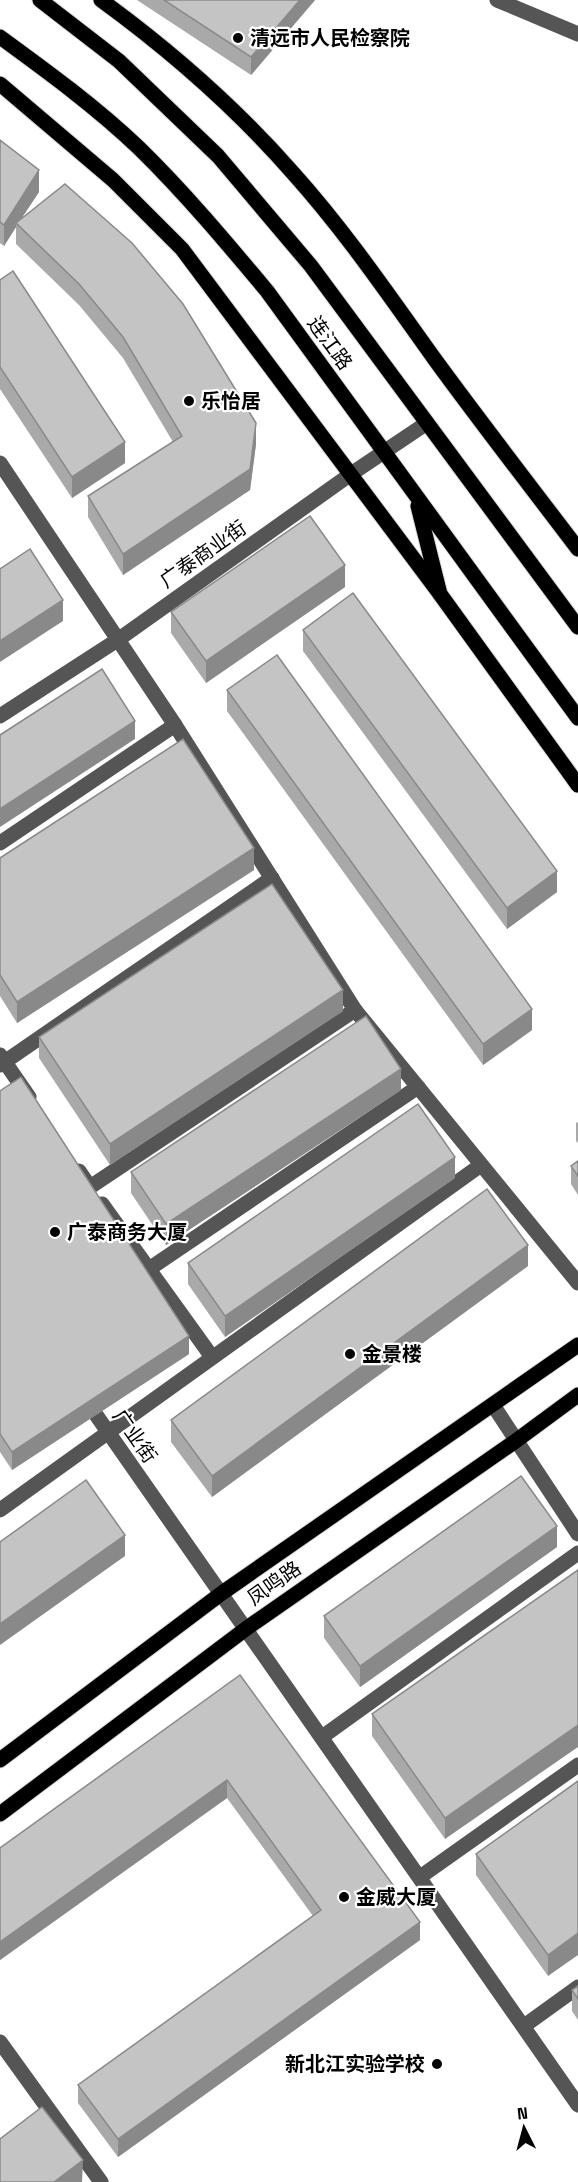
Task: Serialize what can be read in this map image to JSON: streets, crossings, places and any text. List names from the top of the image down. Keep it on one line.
{"streets":{"main road":["连江路","凤鸣路"],"street":["广泰商业街","广业街"]},"crossings":[["连江路","广泰商业街"],["广业街","凤鸣路"]],"places":["清远市人民检察院","乐怡居","广泰商务大厦","金景楼","金威大厦","新北江实验学校"],"north":"top"}
